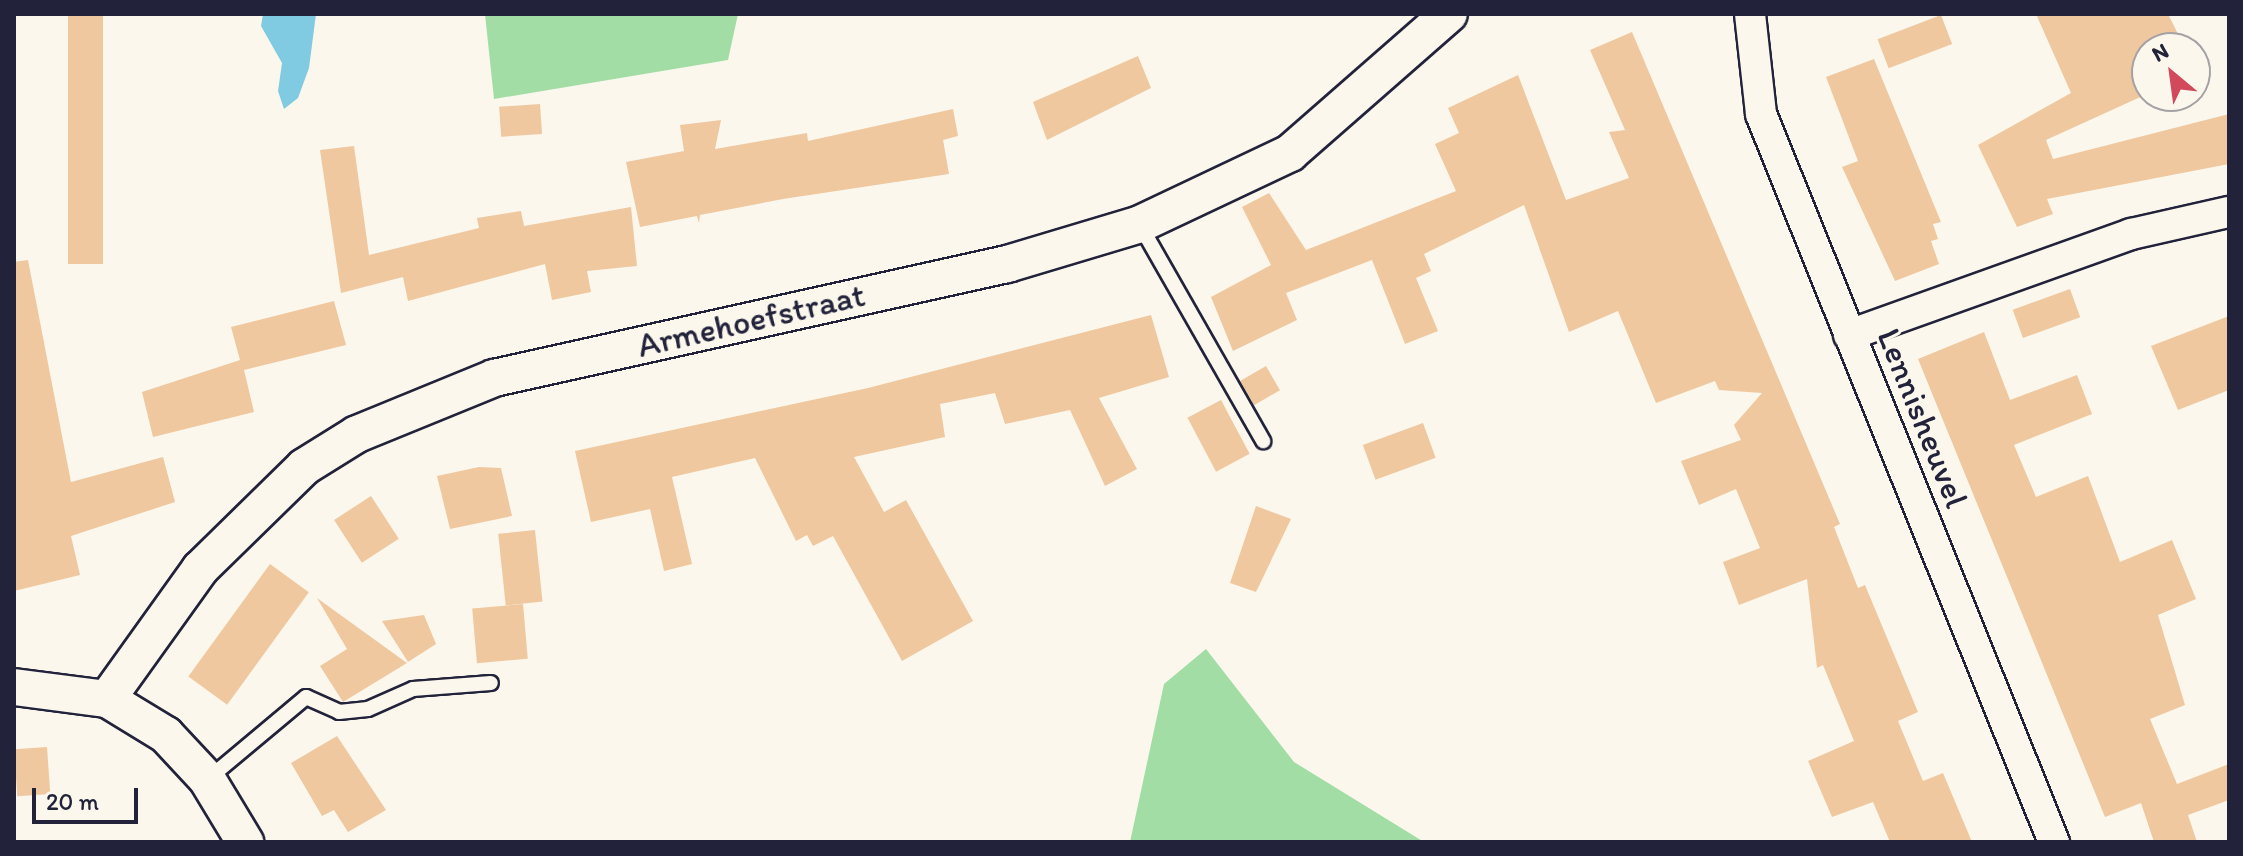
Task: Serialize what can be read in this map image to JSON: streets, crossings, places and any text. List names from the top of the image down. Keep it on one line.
{"streets":{"street":["Armehoefstraat","Lennisheuvel"]},"scale_bar":"20 m","north":"top left"}
